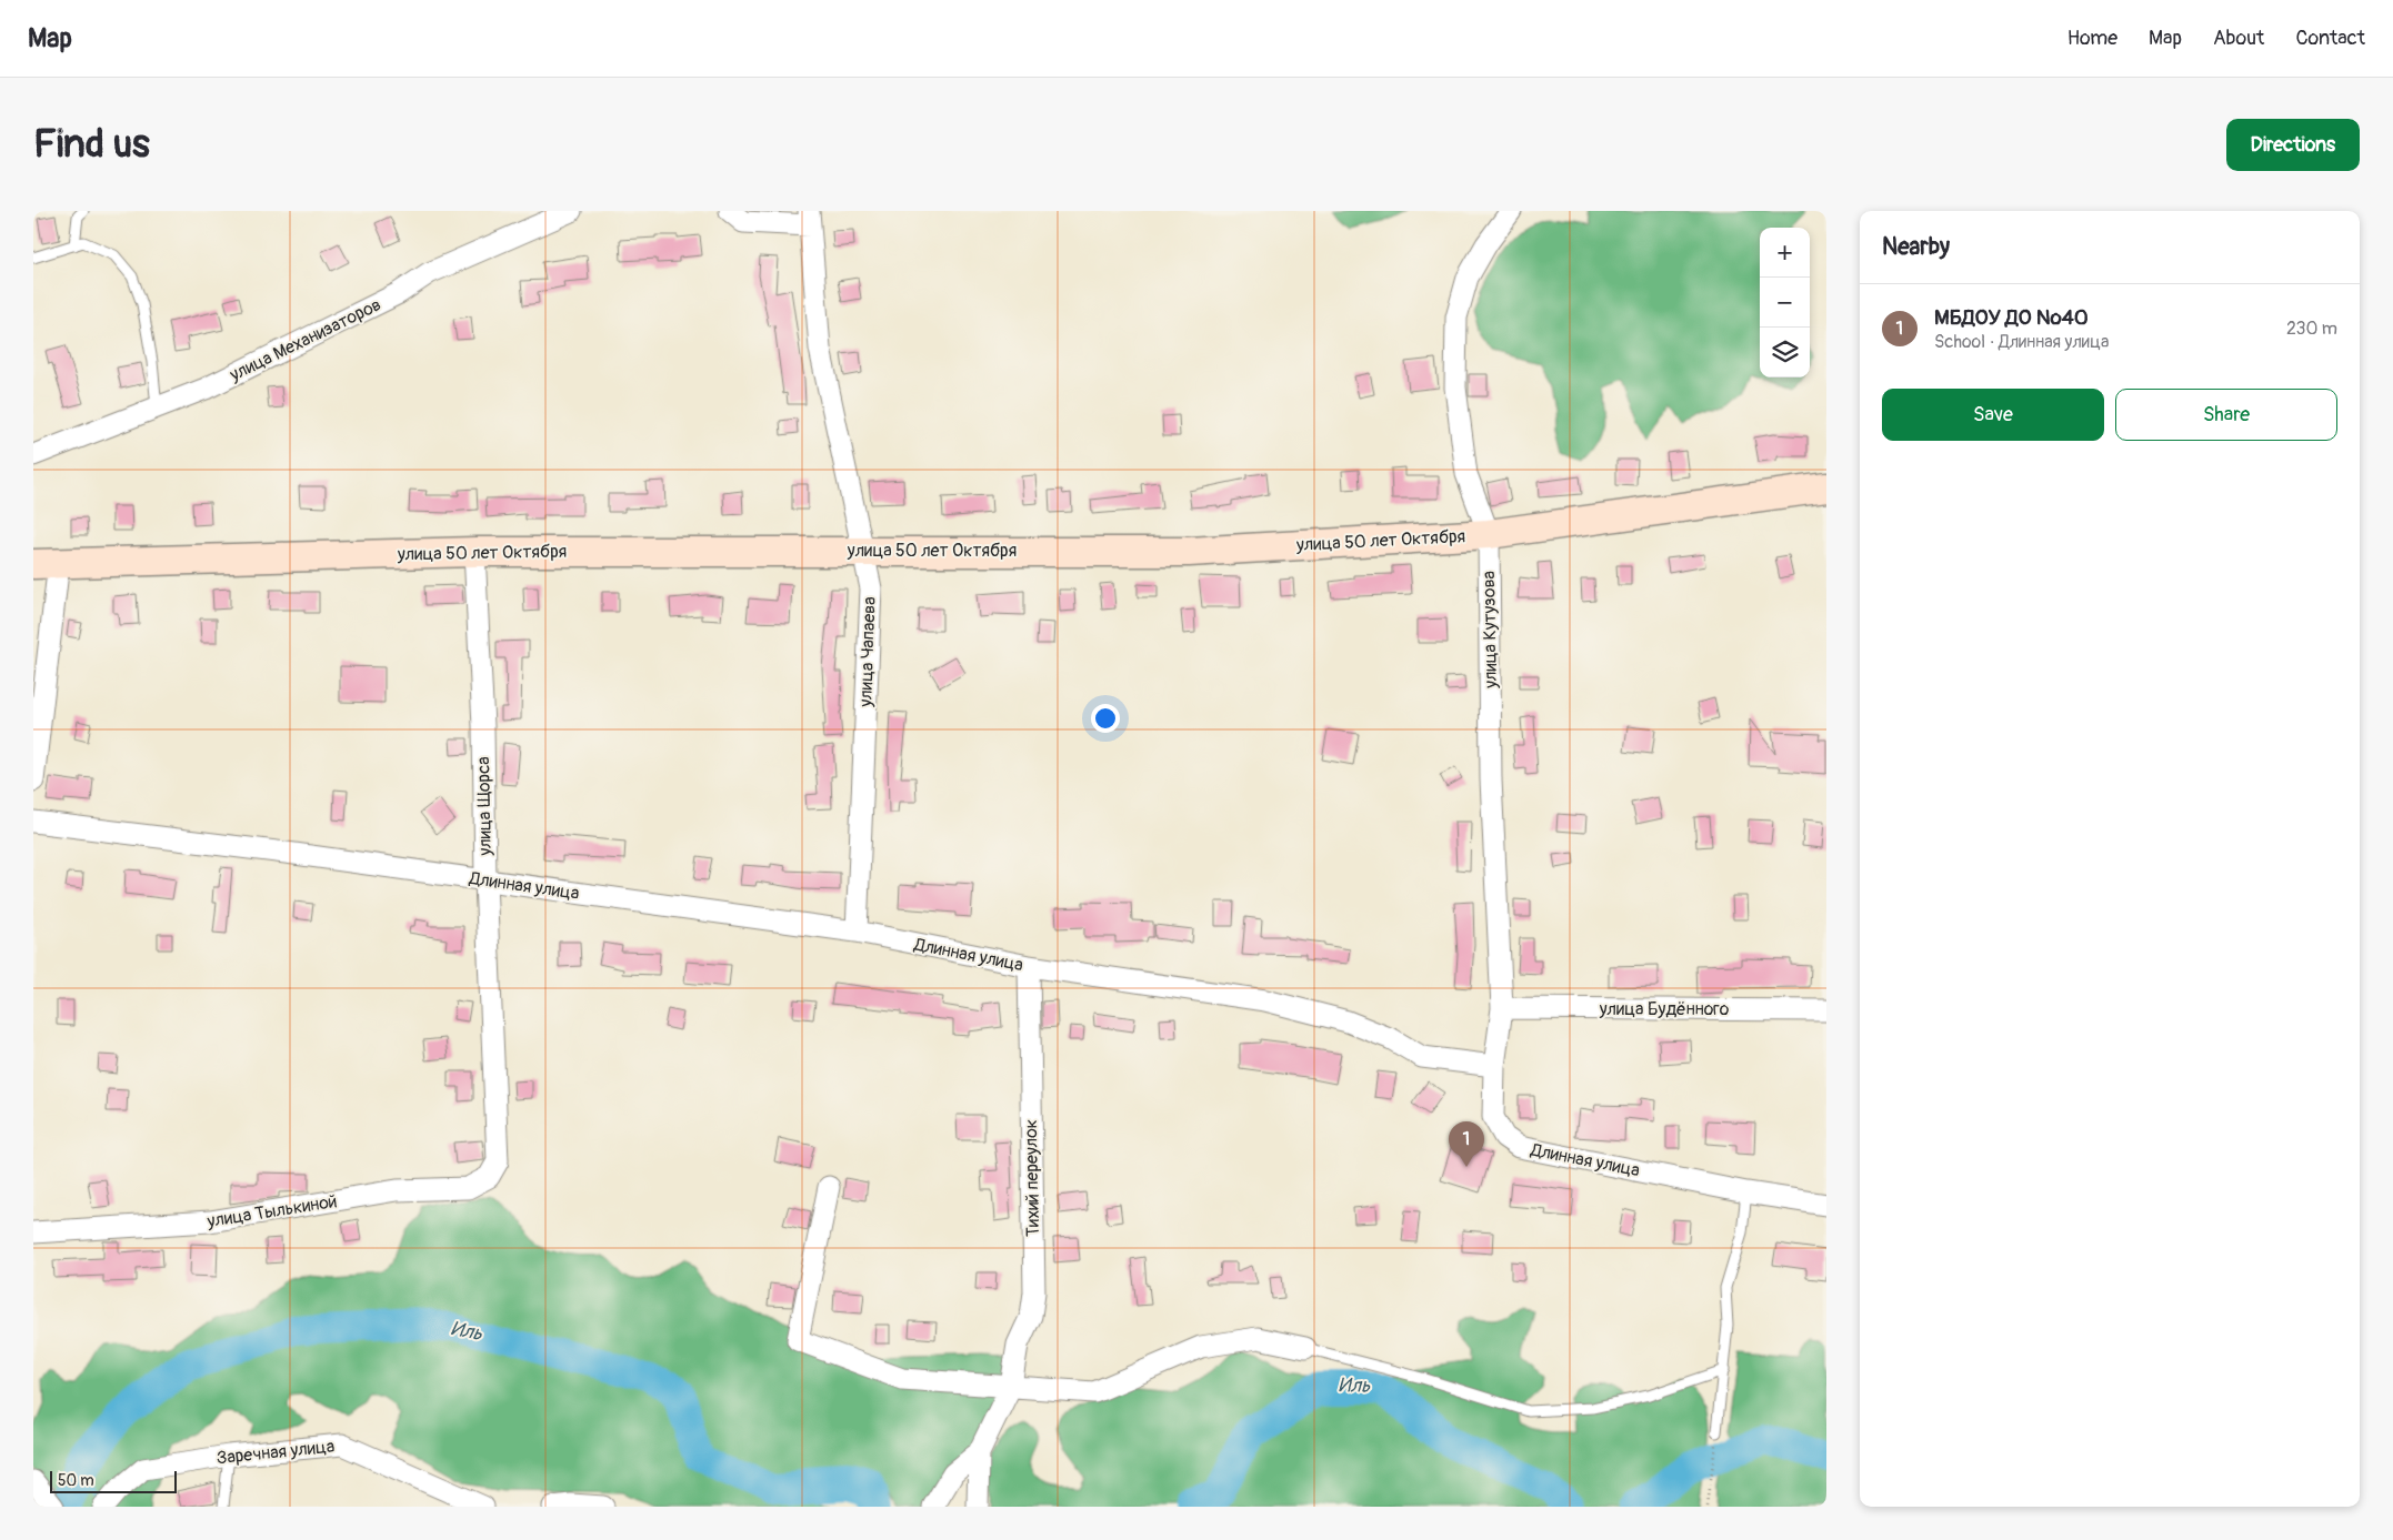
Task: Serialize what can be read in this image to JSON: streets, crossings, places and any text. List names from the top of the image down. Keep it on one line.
{"streets":{"street":["улица Механизаторов","улица 50 лет Октября","улица Кутузова","улица Чапаева","улица Щорса","Длинная улица","улица Будённого","Тихий переулок","улица Тылькиной","Заречная улица"]},"crossings":[["улица 50 лет Октября","улица Кутузова"],["улица 50 лет Октября","улица Чапаева"],["улица 50 лет Октября","улица Щорса"],["улица Кутузова","Длинная улица"],["улица Кутузова","улица Будённого"],["улица Чапаева","Длинная улица"],["улица Щорса","Длинная улица"],["улица Щорса","улица Тылькиной"],["Длинная улица","Тихий переулок"]],"water":["Иль"],"scale_bar":"50 m","page":{"header":"Map","nav":["Home","Map","About","Contact"],"buttons":["Directions",["Save","Share"]],"title":"Find us","heading":"Nearby","map_buttons":["+","−"],"list":[{"mark":"1","name":"МБДОУ ДО №40","note":"School · Длинная улица","value":"230 m"}],"pins":"1","scale":"50 m"}}
